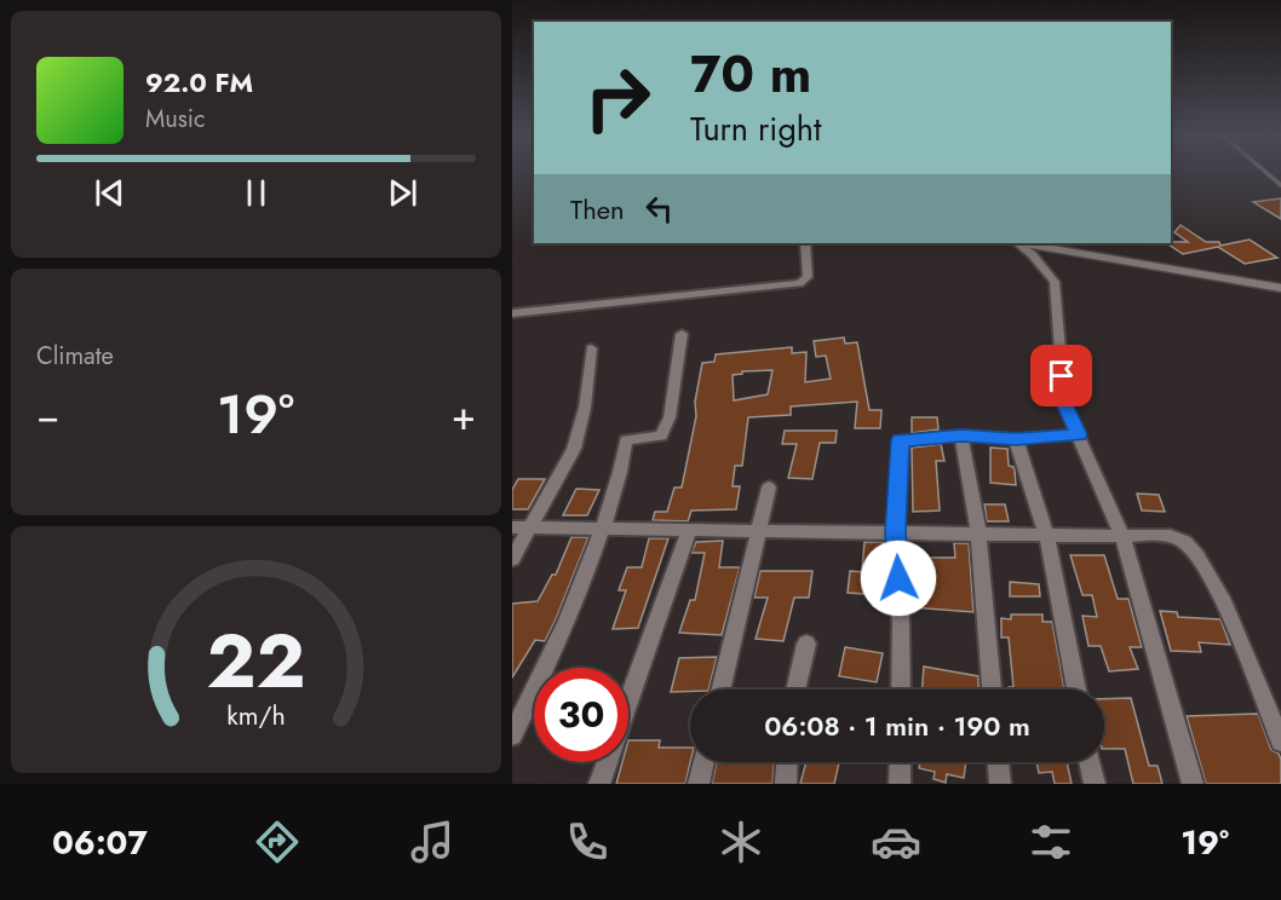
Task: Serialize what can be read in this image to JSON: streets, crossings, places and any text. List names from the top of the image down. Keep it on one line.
{"page":{"turn":["70 m","Turn right"],"song":["92.0 FM","Music"],"then":"Then","tile":"Climate","heat":["−","19°","+"],"limit":"30","trip":"06:08 · 1 min · 190 m","tabs":["06:07","19°"],"gauge":["22","km/h"]}}
